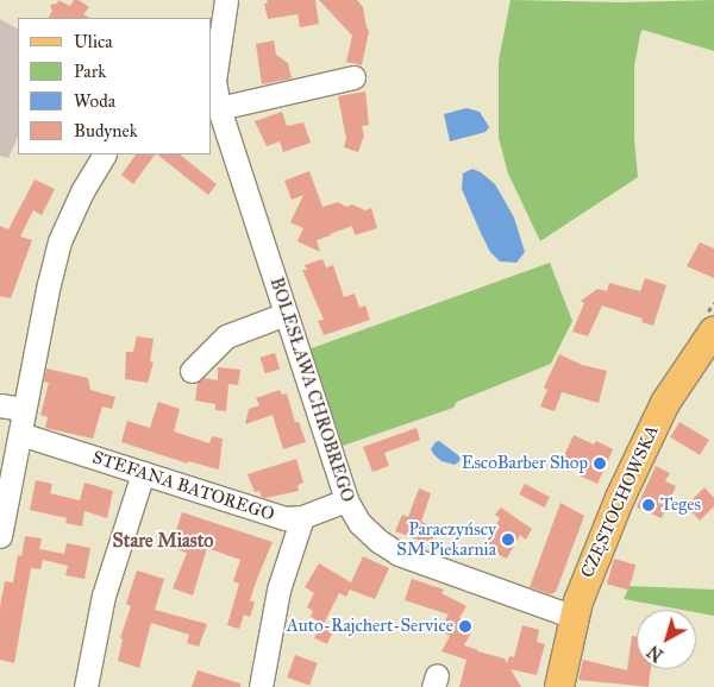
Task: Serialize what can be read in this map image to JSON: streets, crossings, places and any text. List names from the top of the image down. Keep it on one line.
{"streets":{"main road":["CZĘSTOCHOWSKA"],"street":["BOLESŁAWA CHROBREGO","STEFANA BATOREGO"]},"crossings":[["BOLESŁAWA CHROBREGO","STEFANA BATOREGO"],["BOLESŁAWA CHROBREGO","CZĘSTOCHOWSKA"]],"districts":["Stare Miasto"],"places":["EscoBarber Shop","Teges","Paraczyńscy SM Piekarnia","Auto-Rajchert-Service"],"legend":["Ulica","Park","Woda","Budynek"],"north":"bottom left"}
